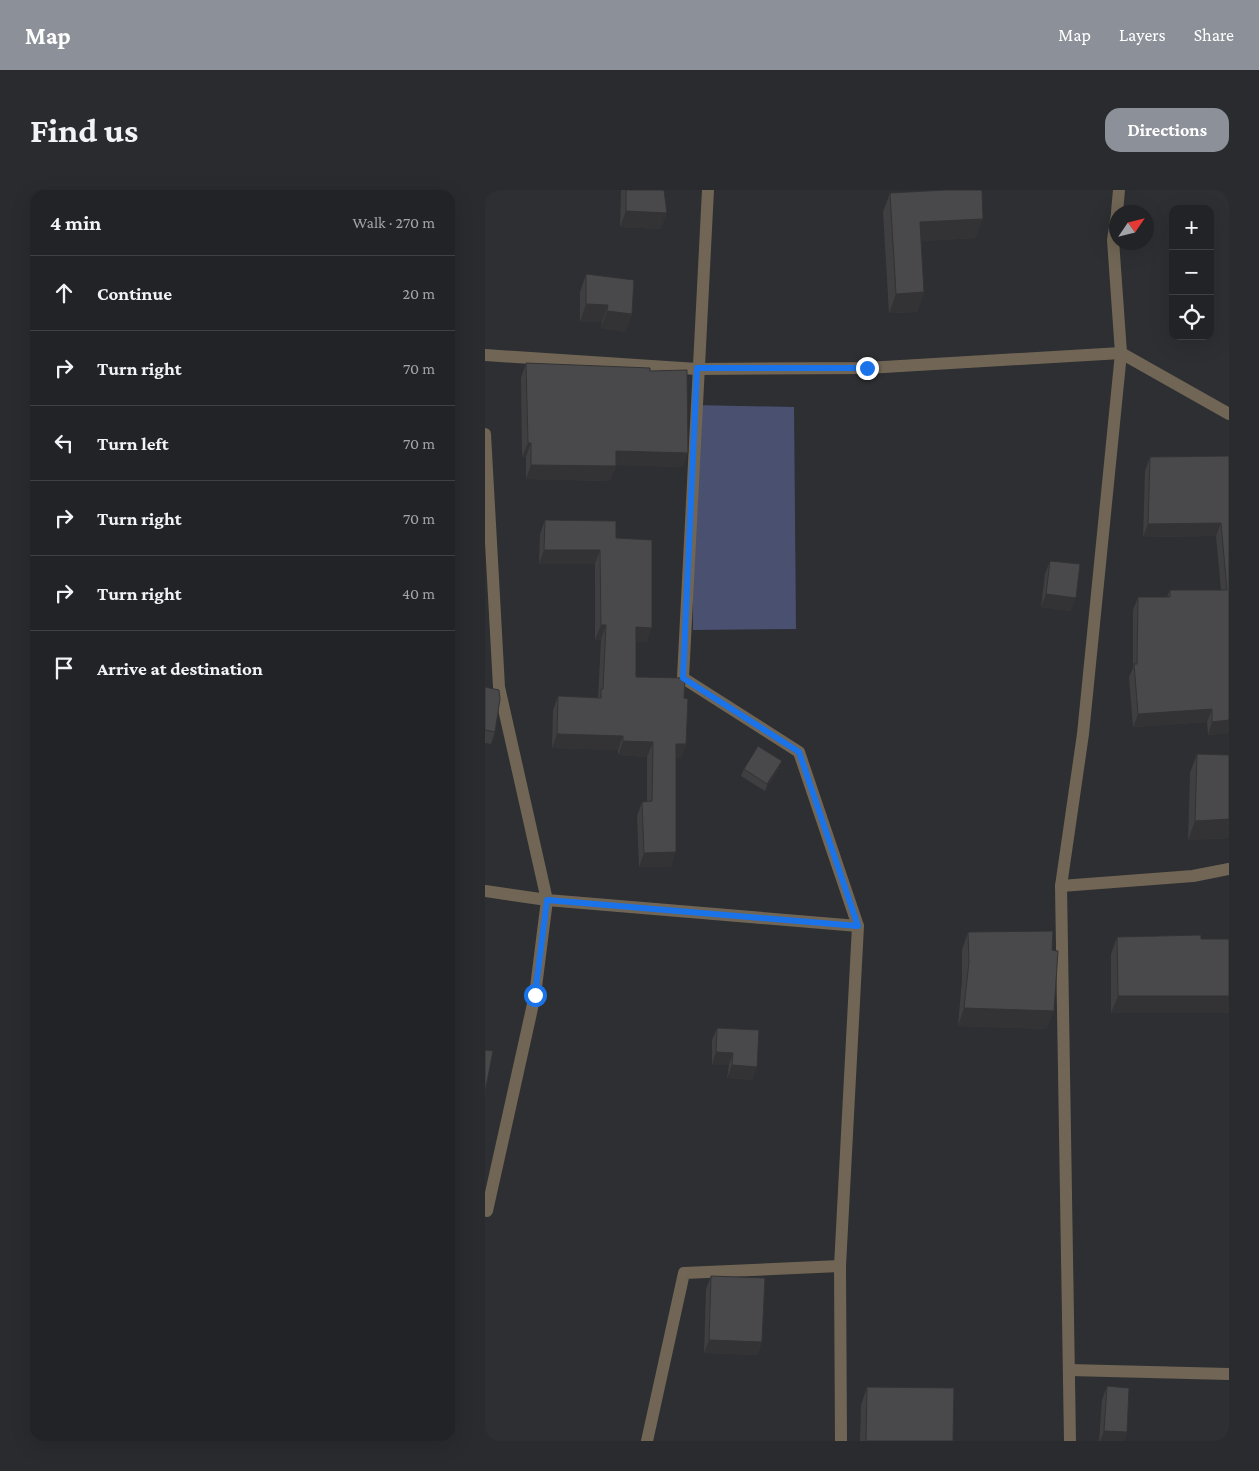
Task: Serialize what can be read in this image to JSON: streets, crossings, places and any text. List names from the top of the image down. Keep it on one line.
{"north":"top right","page":{"header":"Map","nav":["Map","Layers","Share"],"buttons":"Directions","title":"Find us","heading":["4 min","Walk · 270 m"],"map_buttons":["+","−"],"list":[["Continue","20 m"],["Turn right","70 m"],["Turn left","70 m"],["Turn right","70 m"],["Turn right","40 m"],"Arrive at destination"]}}
